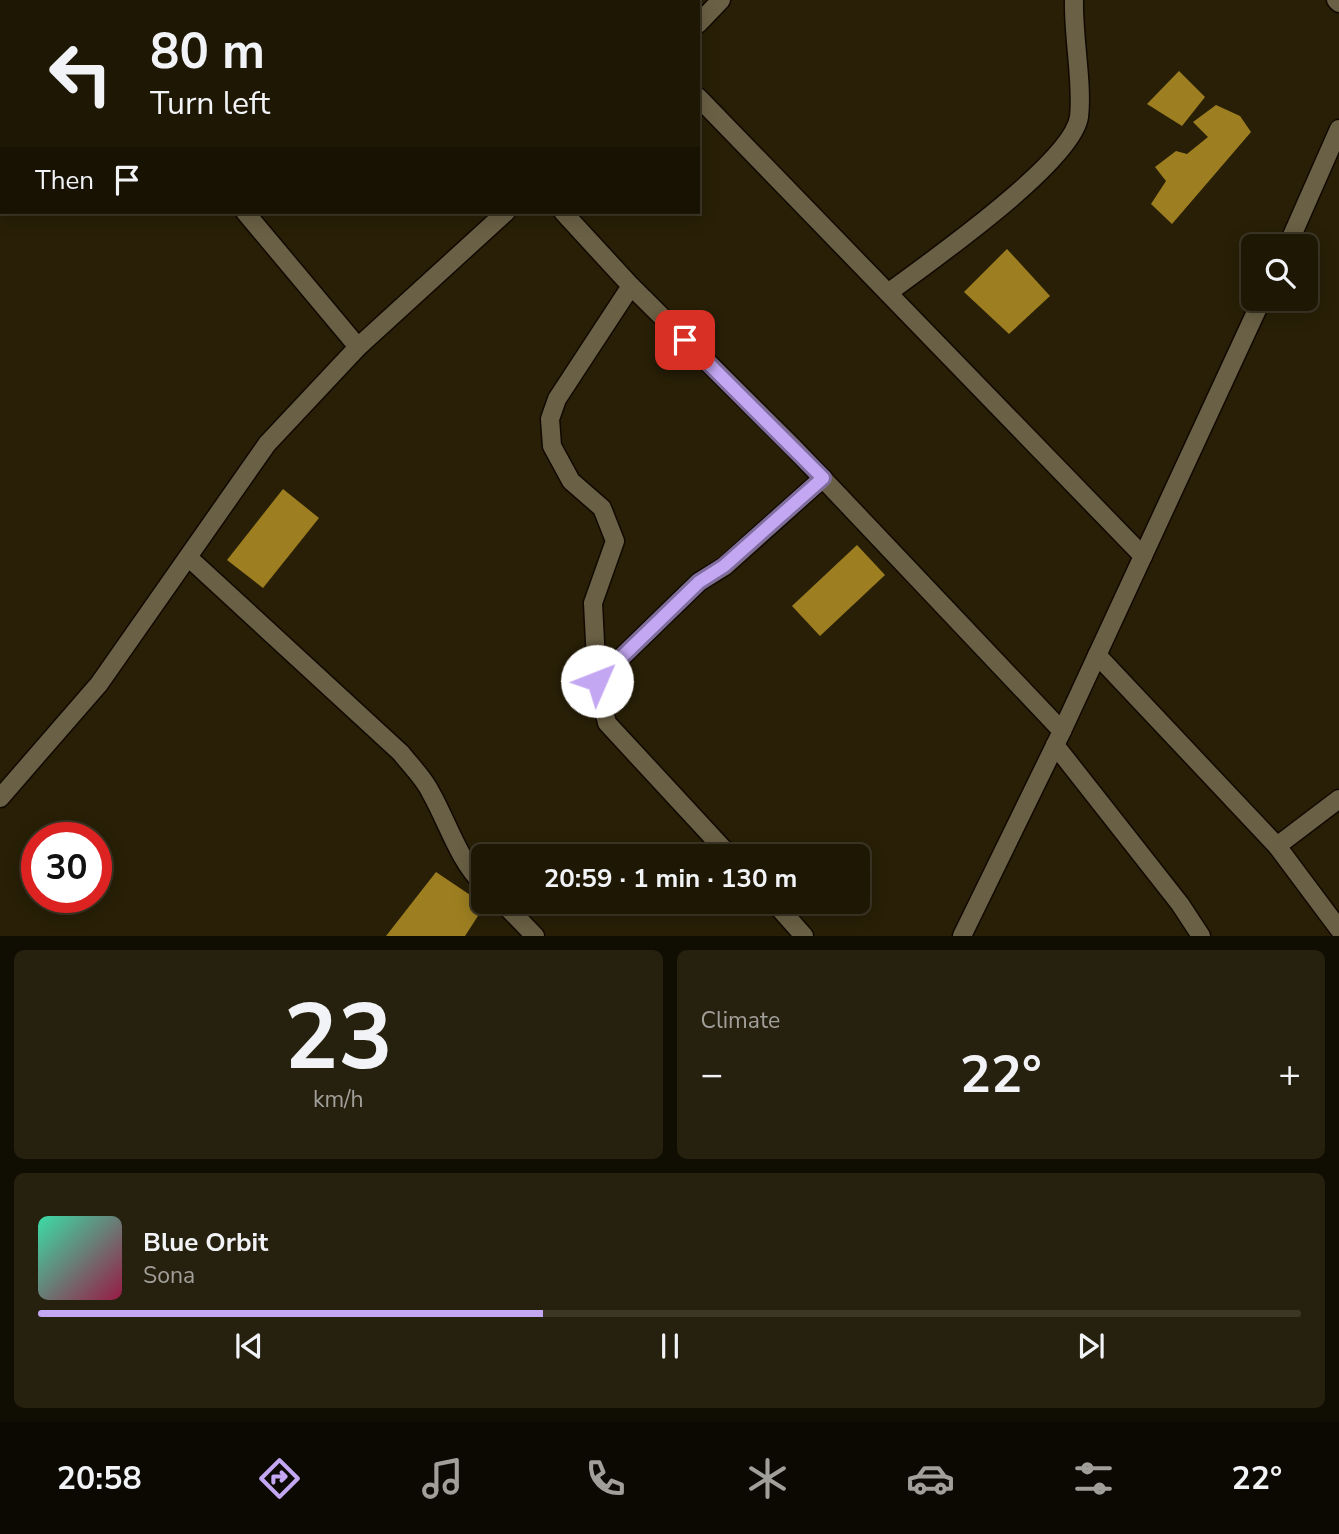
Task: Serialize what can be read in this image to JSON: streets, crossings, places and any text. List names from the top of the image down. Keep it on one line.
{"page":{"turn":["80 m","Turn left"],"then":"Then","limit":"30","trip":"20:59 · 1 min · 130 m","tile":[["23","km/h"],"Climate"],"heat":["−","22°","+"],"song":["Blue Orbit","Sona"],"tabs":["20:58","22°"]}}
